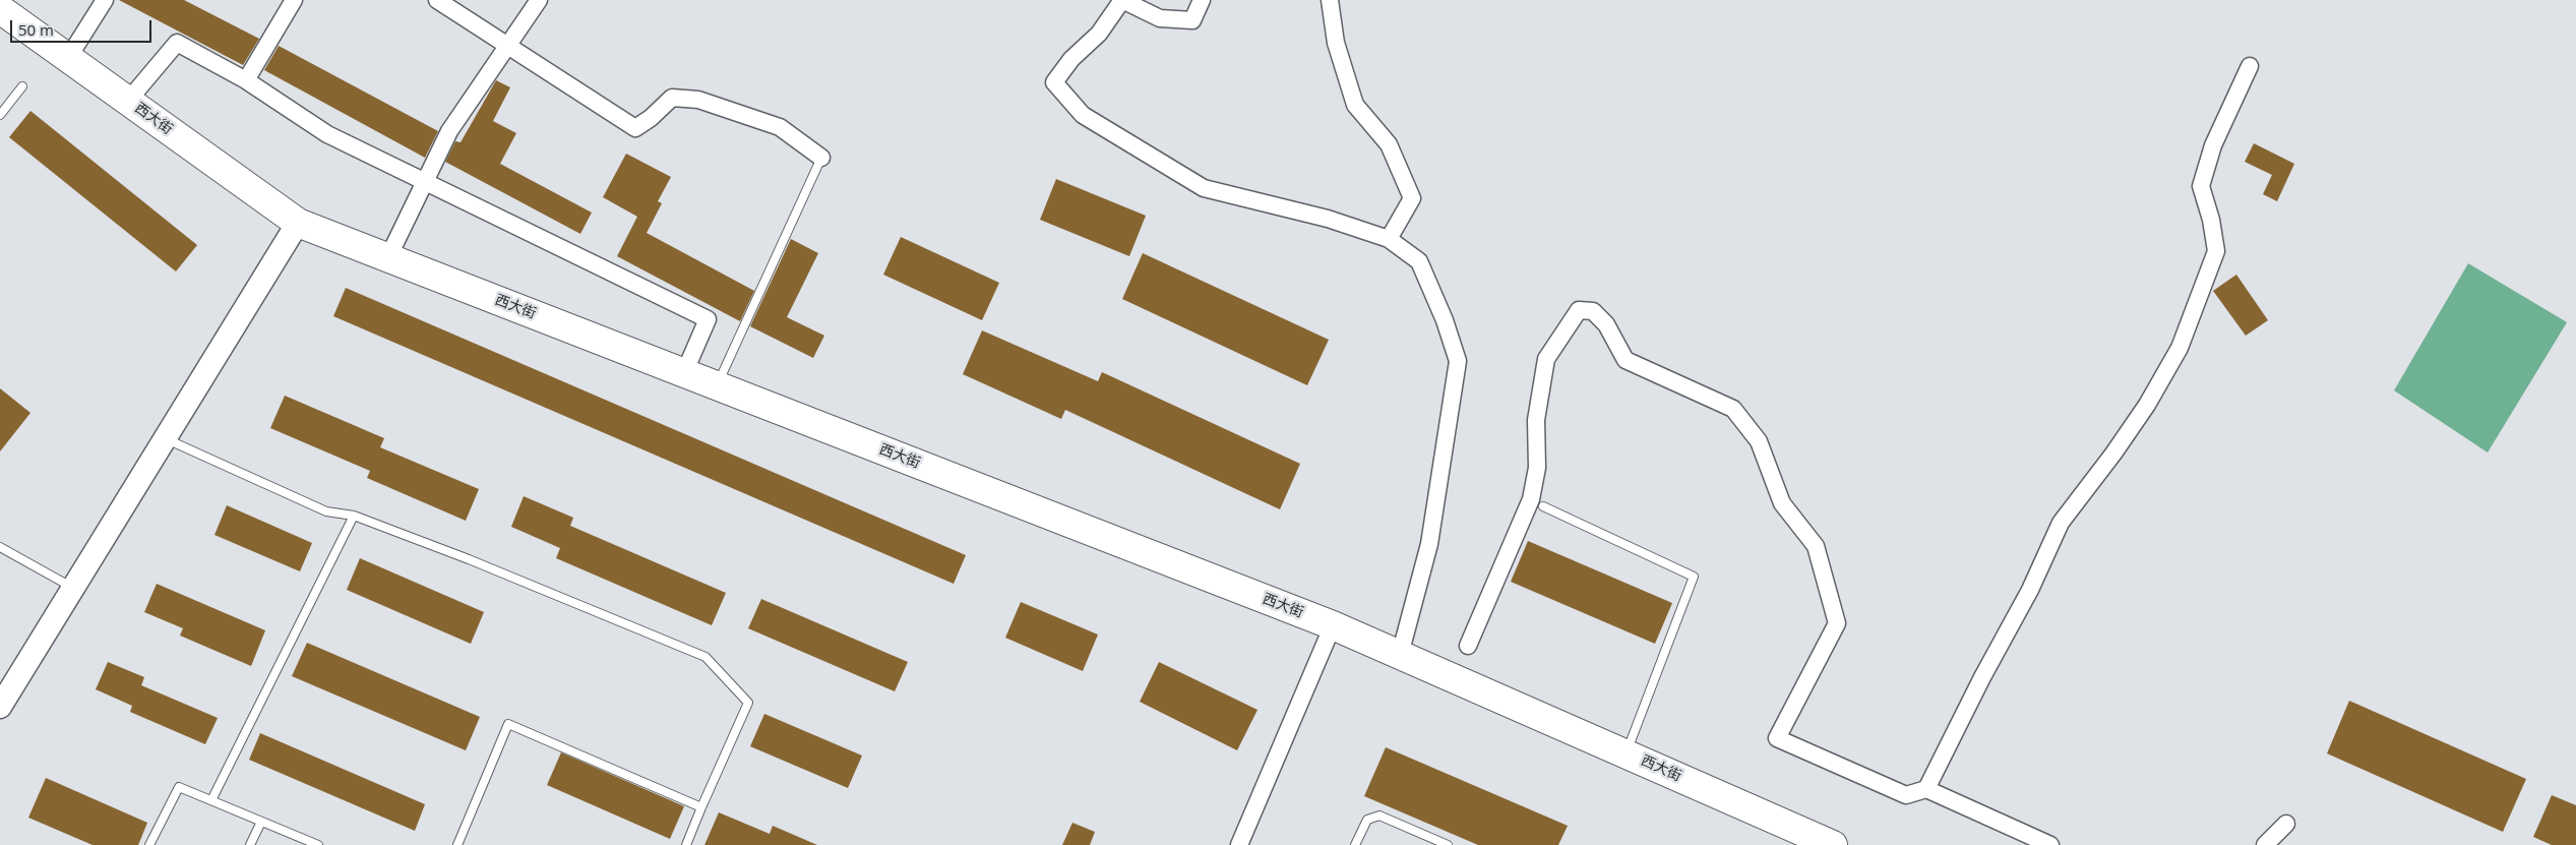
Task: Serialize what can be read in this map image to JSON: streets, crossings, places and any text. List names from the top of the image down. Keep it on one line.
{"streets":{"highway":["西大街"]},"scale_bar":"50 m"}
